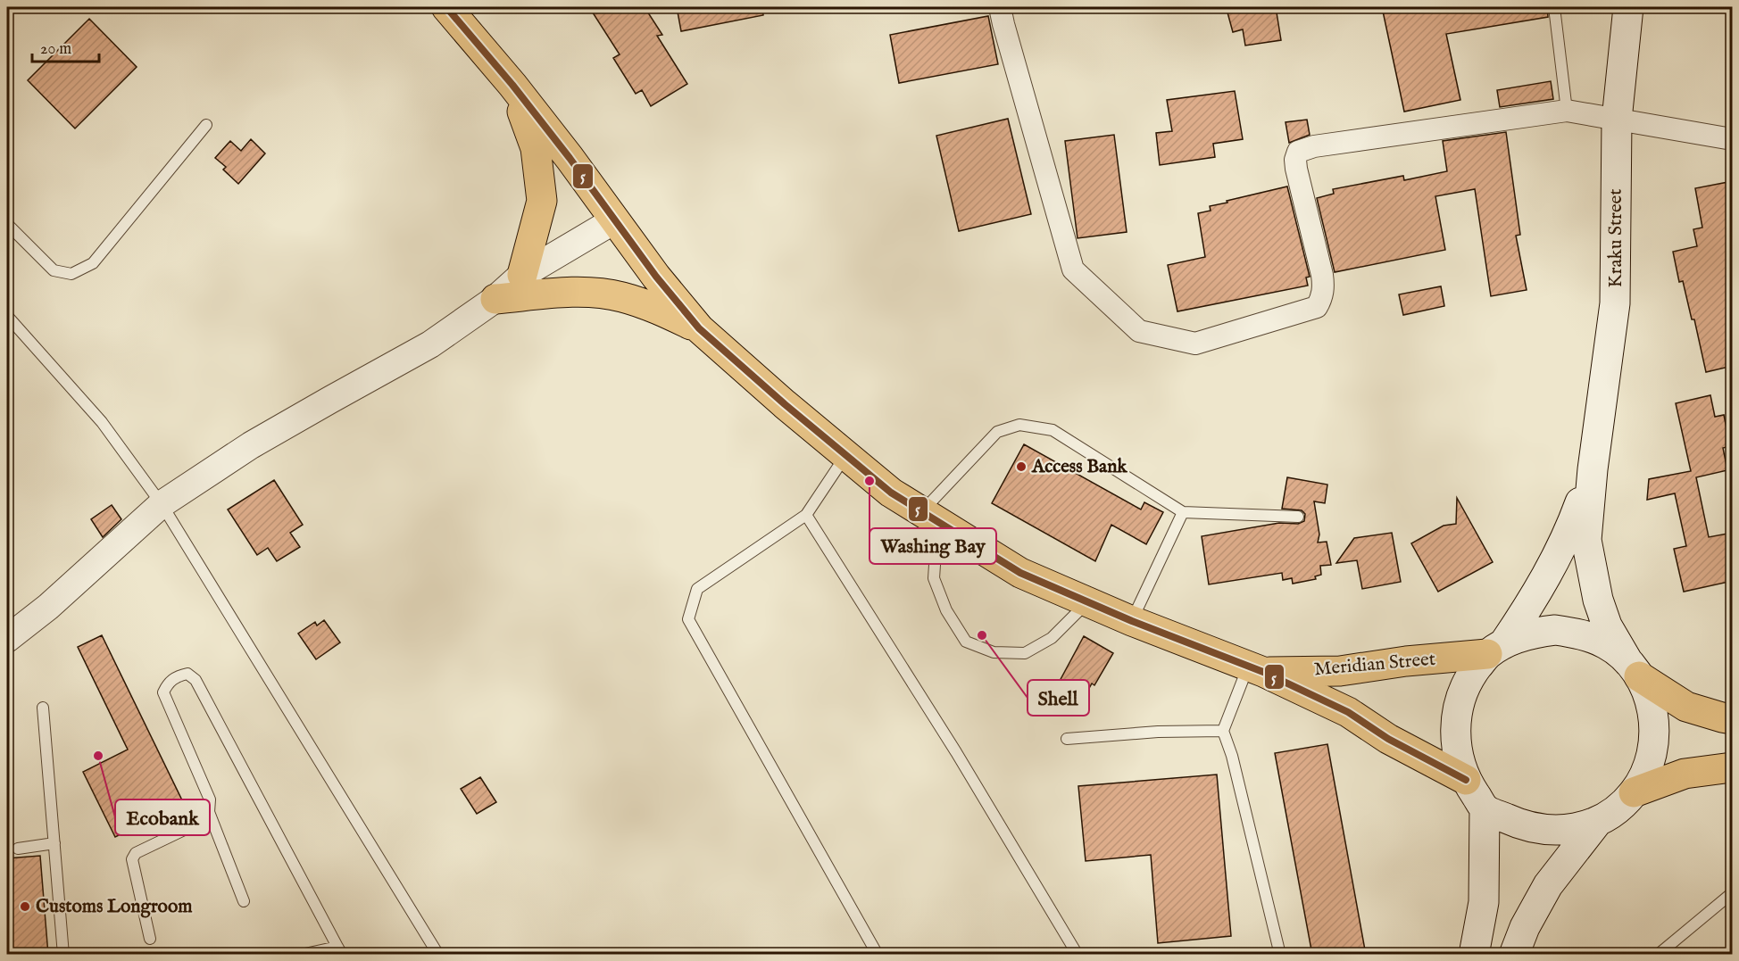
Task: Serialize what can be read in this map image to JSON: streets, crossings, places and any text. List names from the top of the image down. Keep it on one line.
{"streets":{"main road":["Kraku Street","Meridian Street"]},"crossings":[["Kraku Street","Meridian Street"]],"places":["Access Bank","Washing Bay","Shell","Ecobank","Customs Longroom"],"lines":["transit line 5"],"scale_bar":"20 m"}
